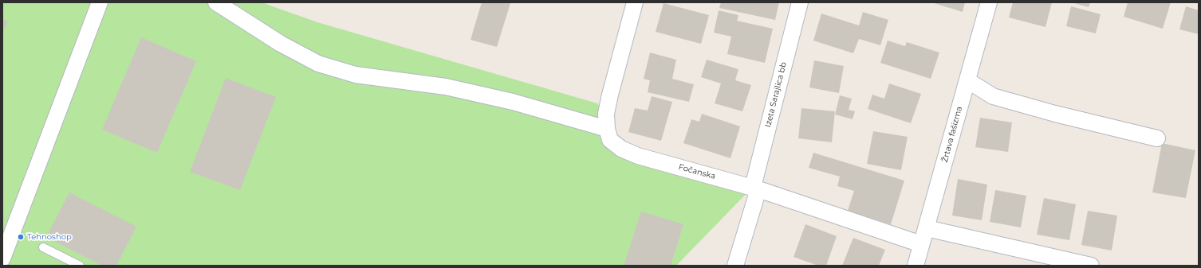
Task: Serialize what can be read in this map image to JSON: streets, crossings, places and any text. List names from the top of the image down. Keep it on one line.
{"streets":{"street":["Izeta Sarajlica bb","Žrtava fašizma","Fočanska"]},"crossings":[["Izeta Sarajlica bb","Fočanska"],["Žrtava fašizma","Fočanska"]],"places":["Tehnoshop"]}
